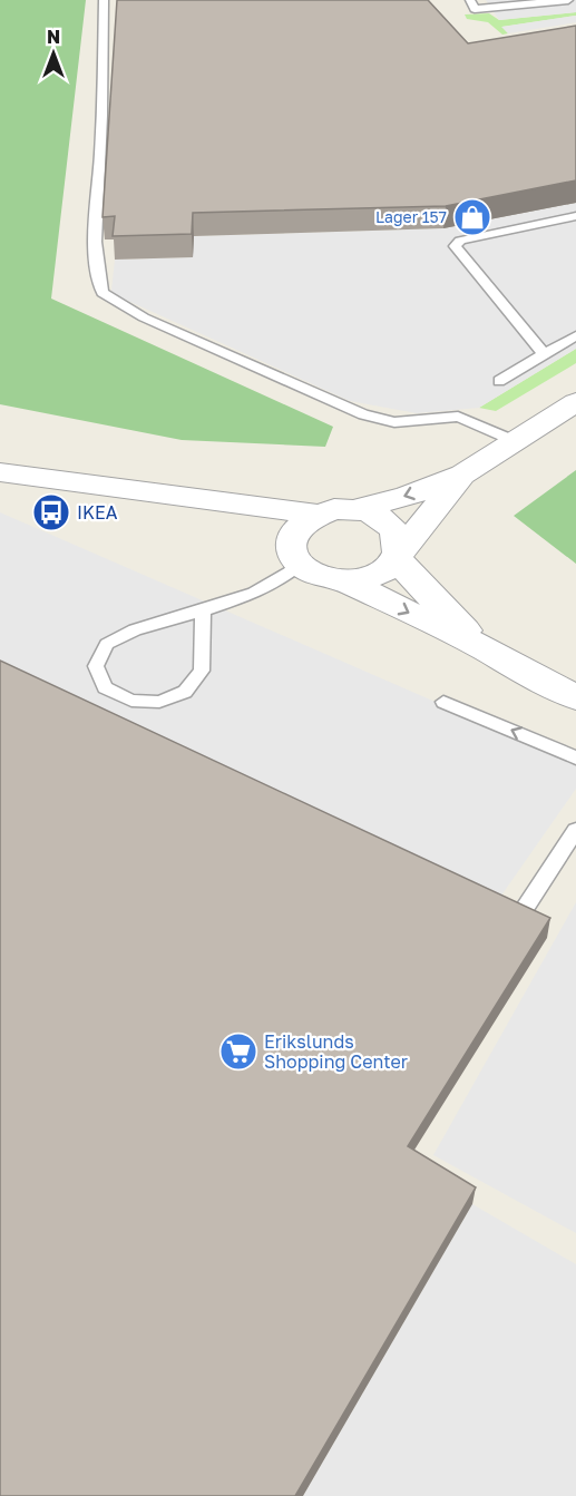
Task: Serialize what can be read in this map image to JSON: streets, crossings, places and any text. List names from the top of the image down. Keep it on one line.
{"places":{"shop":["Lager 157"],"bus stop":["IKEA"],"supermarket":["Erikslunds Shopping Center"]},"north":"top"}
